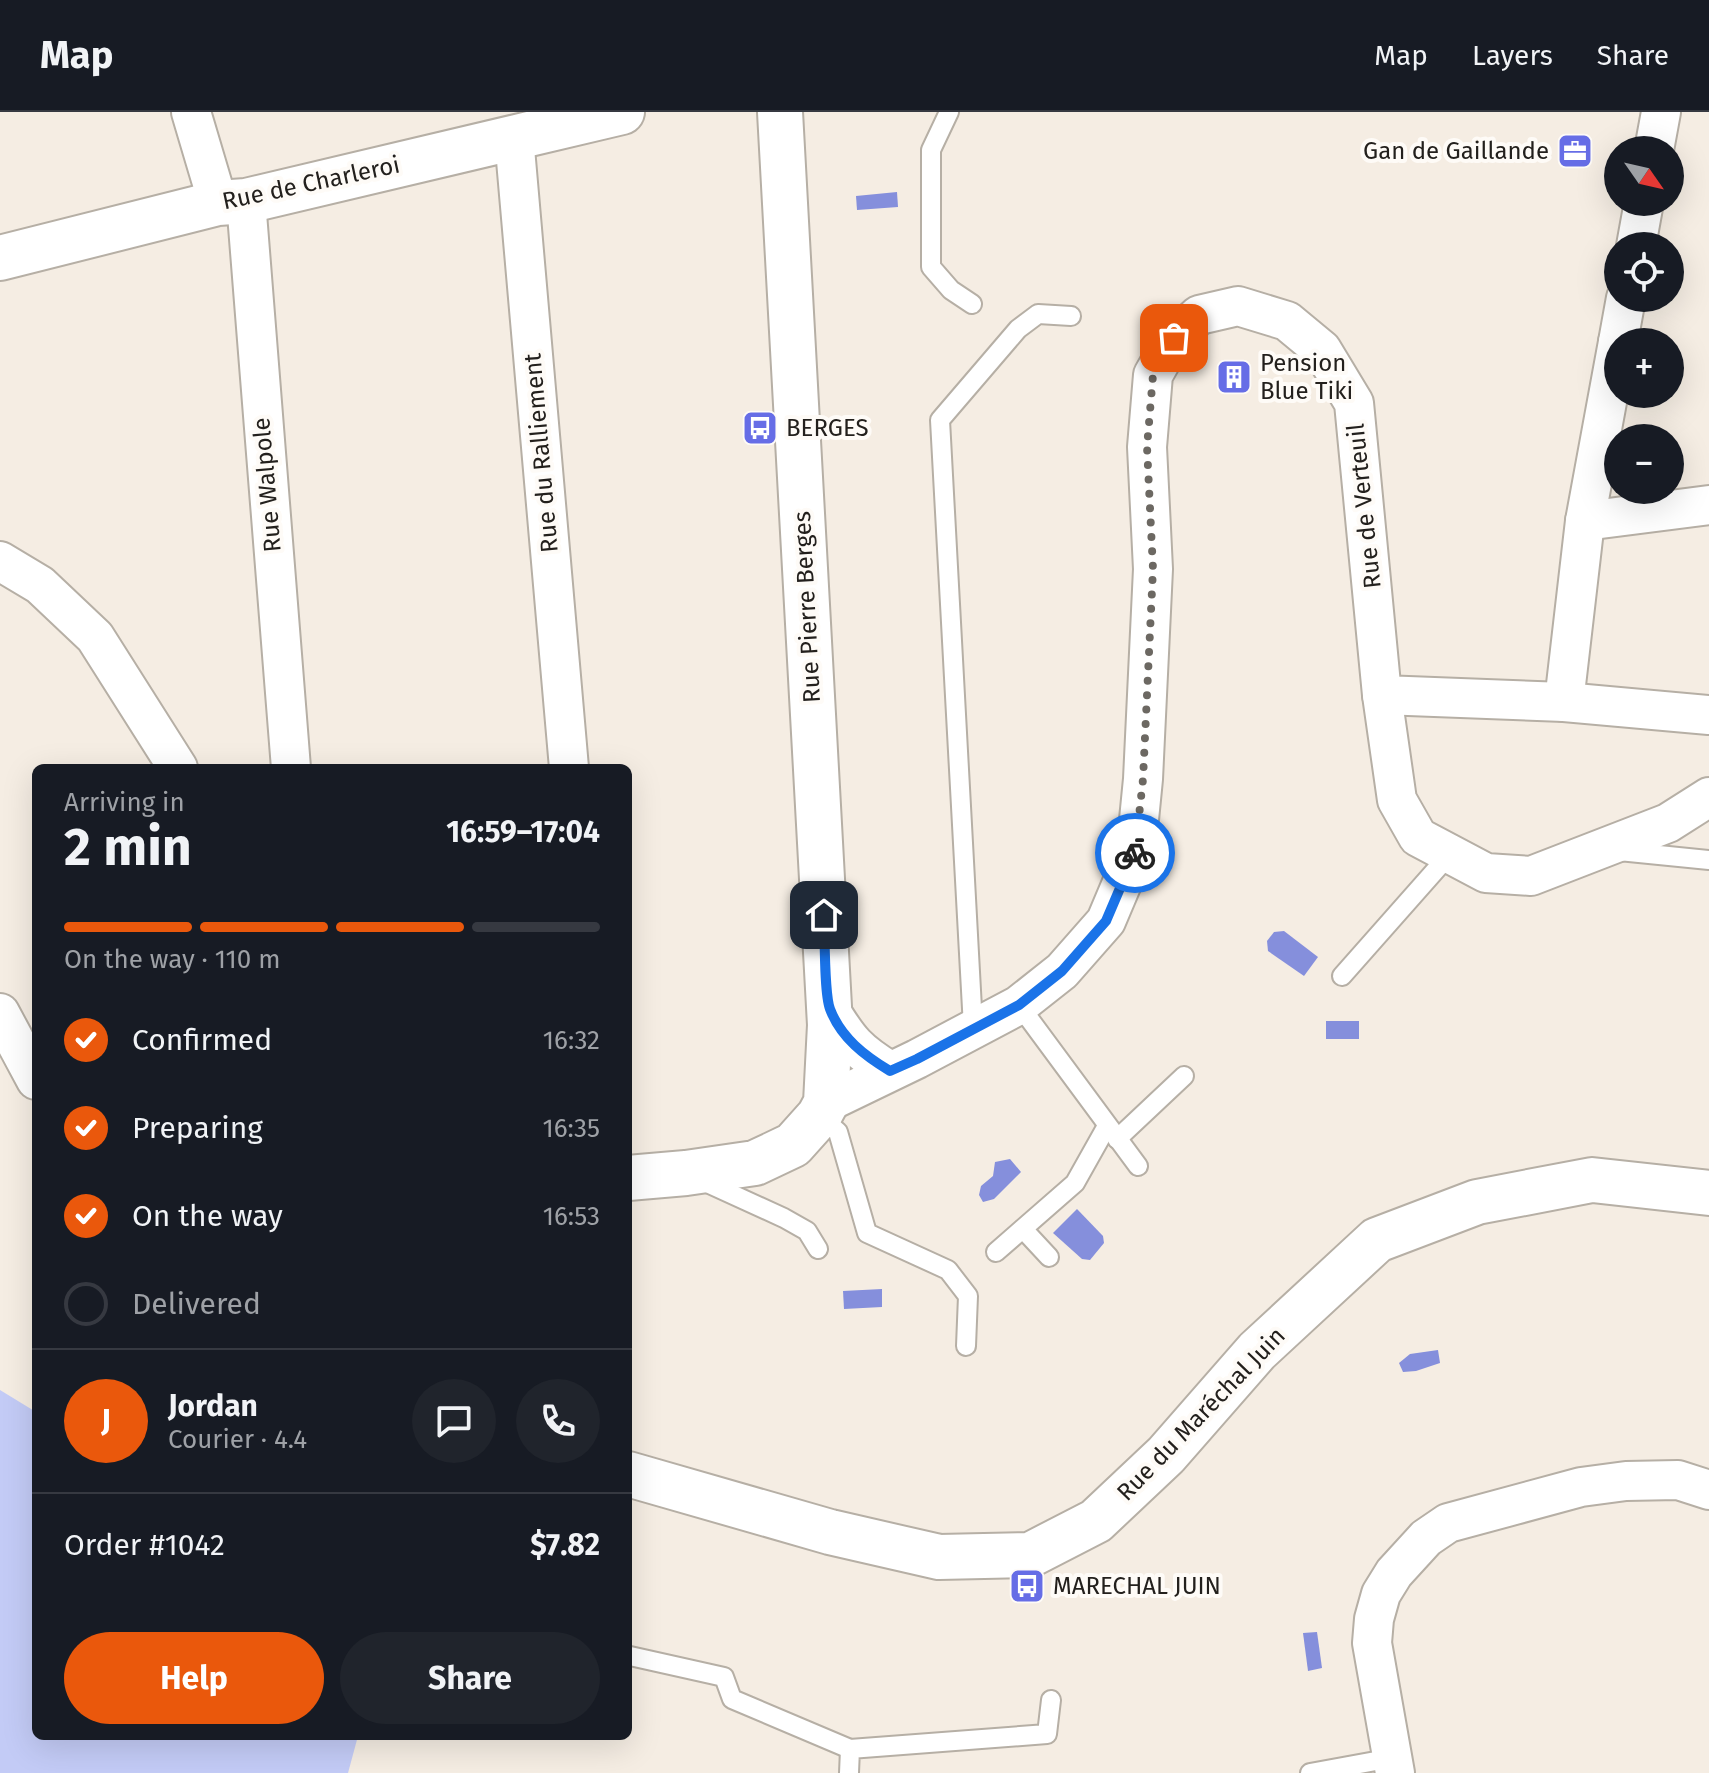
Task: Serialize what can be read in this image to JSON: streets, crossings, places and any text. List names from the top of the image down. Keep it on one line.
{"streets":{"street":["Rue de Charleroi","Rue du Ralliement","Rue Walpole","Rue de Verteuil","Rue Pierre Berges","Rue du Maréchal Juin"]},"crossings":[["Rue de Charleroi","Rue du Ralliement"],["Rue de Charleroi","Rue Walpole"],["Rue de Verteuil","Rue Pierre Berges"]],"places":{"office":["Gan de Gaillande"],"building":["Pension Blue Tiki"],"bus stop":["BERGES","MARECHAL JUIN"]},"north":"bottom right","page":{"header":"Map","nav":["Map","Layers","Share"],"map_buttons":["+","−"],"heading":["2 min","Arriving in","16:59–17:04"],"panel":["Jordan","Courier · 4.4","Order #1042","$7.82"],"bar":"On the way · 110 m","list":[["Confirmed","16:32"],["Preparing","16:35"],["On the way","16:53"],"Delivered"],"round":"J","buttons":["Help","Share"]}}
